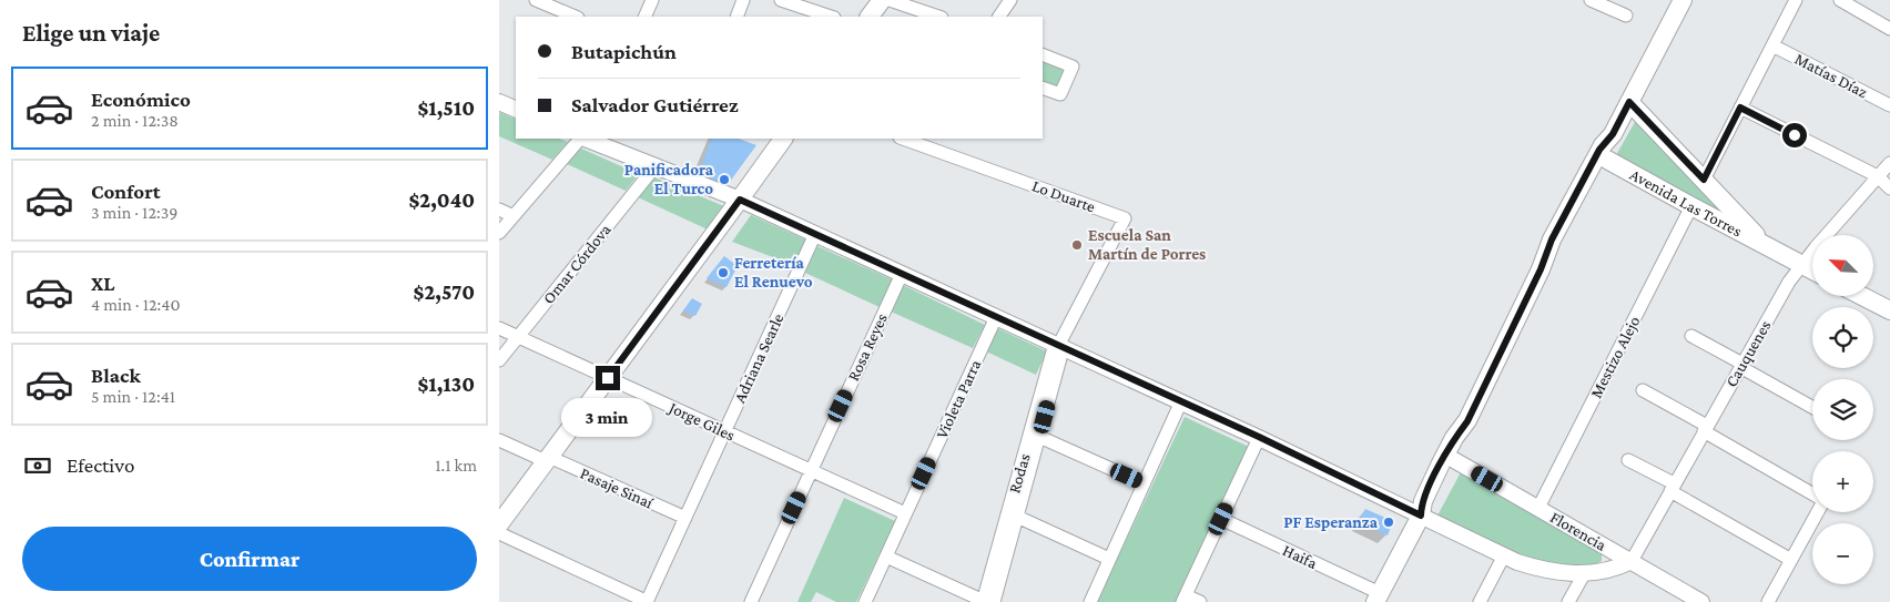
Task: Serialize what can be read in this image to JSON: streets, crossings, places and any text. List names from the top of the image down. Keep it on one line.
{"streets":{"main road":["Avenida Las Torres"],"street":["Matías Díaz","Lo Duarte","Omar Córdova","Rosa Reyes","Cauquenes","Mestizo Alejo","Adriana Searle","Violeta Parra","Jorge Giles","Rodas","Pasaje Sinaí","Florencia","Haifa"]},"crossings":[["Lo Duarte","Rodas"],["Avenida Las Torres","Cauquenes"],["Avenida Las Torres","Mestizo Alejo"],["Omar Córdova","Jorge Giles"],["Rosa Reyes","Jorge Giles"],["Cauquenes","Florencia"],["Mestizo Alejo","Florencia"],["Adriana Searle","Jorge Giles"],["Adriana Searle","Pasaje Sinaí"],["Violeta Parra","Jorge Giles"]],"places":["Panificadora El Turco","Escuela San Martín de Porres","Ferretería El Renuevo","PF Esperanza"],"north":"top left","page":{"heading":"Elige un viaje","banner":["Butapichún","Salvador Gutiérrez"],"list":[{"name":"Económico","note":"2 min · 12:38","value":"$1,510"},{"name":"Confort","note":"3 min · 12:39","value":"$2,040"},{"name":"XL","note":"4 min · 12:40","value":"$2,570"},{"name":"Black","note":"5 min · 12:41","value":"$1,130"}],"map_buttons":["+","−"],"bubble":"3 min","pay":["Efectivo","1.1 km"],"buttons":"Confirmar"}}
